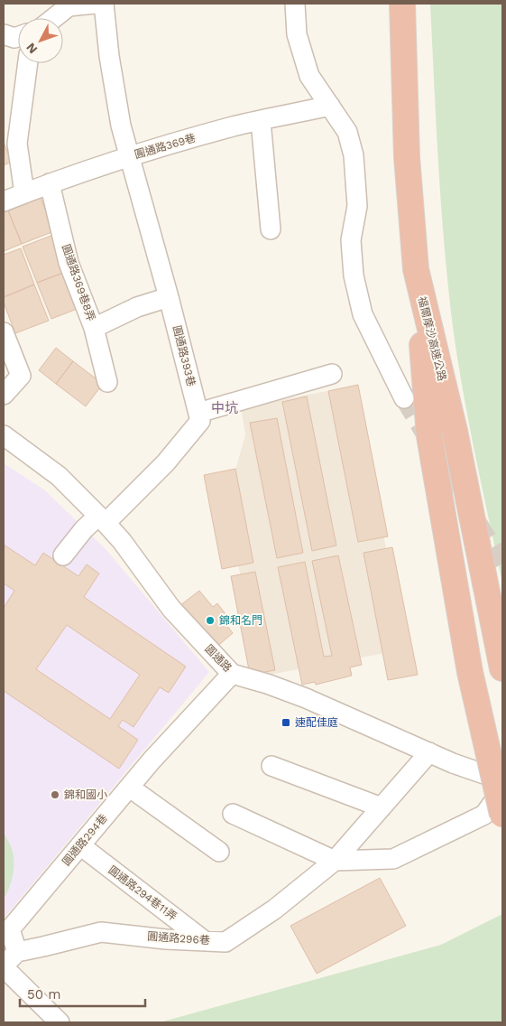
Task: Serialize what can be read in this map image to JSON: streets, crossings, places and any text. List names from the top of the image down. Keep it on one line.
{"streets":{"highway":["福爾摩沙高速公路"],"street":["圓通路369巷","圓通路369巷8弄","圓通路393巷","圓通路","圓通路294巷","圓通路294巷11弄","圓通路296巷"]},"crossings":[["圓通路369巷","圓通路369巷8弄"],["圓通路369巷","圓通路393巷"],["圓通路","圓通路294巷"],["圓通路","圓通路296巷"],["圓通路294巷","圓通路294巷11弄"],["圓通路294巷","圓通路296巷"],["圓通路294巷11弄","圓通路296巷"]],"districts":["中坑"],"places":{"other":["錦和名門","錦和國小"],"transit":["速配佳庭"]},"scale_bar":"50 m","north":"bottom left"}
